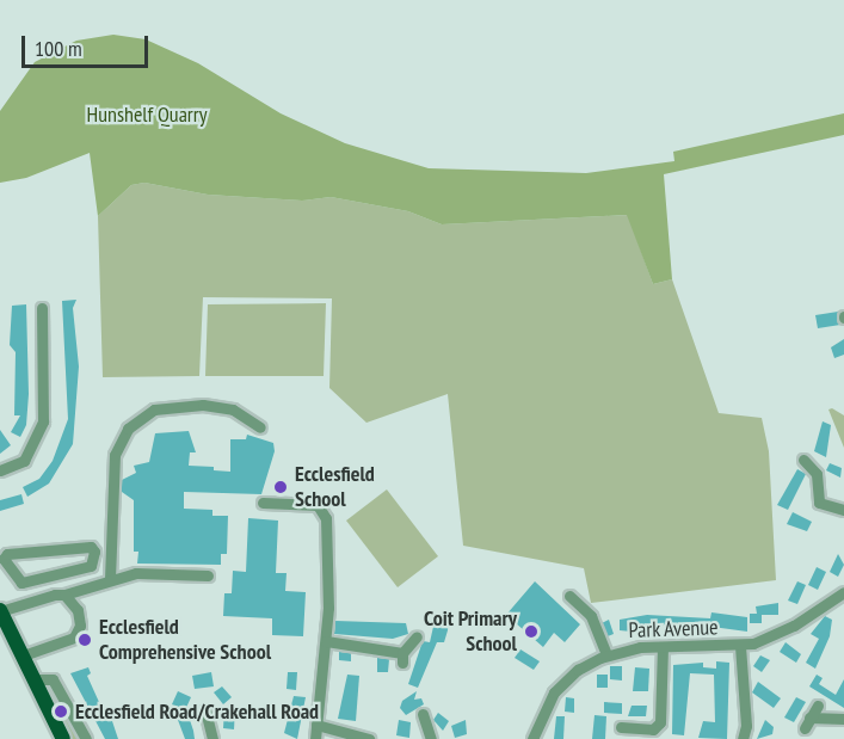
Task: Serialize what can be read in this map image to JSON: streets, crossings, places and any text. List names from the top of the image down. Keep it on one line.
{"streets":{"street":["Park Avenue"]},"parks":["Hunshelf Quarry"],"places":["Ecclesfield School","Coit Primary School","Ecclesfield Comprehensive School","Ecclesfield Road/Crakehall Road"],"scale_bar":"100 m"}
